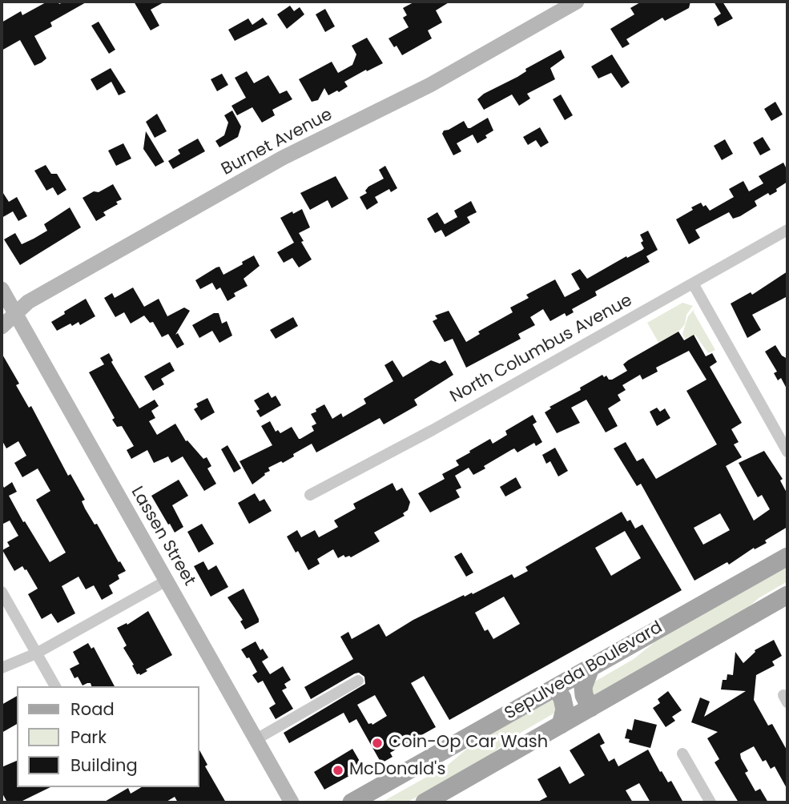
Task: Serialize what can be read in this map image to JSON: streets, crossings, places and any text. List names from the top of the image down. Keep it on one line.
{"streets":{"main road":["Sepulveda Boulevard"],"street":["Burnet Avenue","North Columbus Avenue","Lassen Street"]},"crossings":[["Burnet Avenue","Lassen Street"]],"places":["Coin-Op Car Wash","McDonald's"],"legend":["Road","Park","Building"]}
